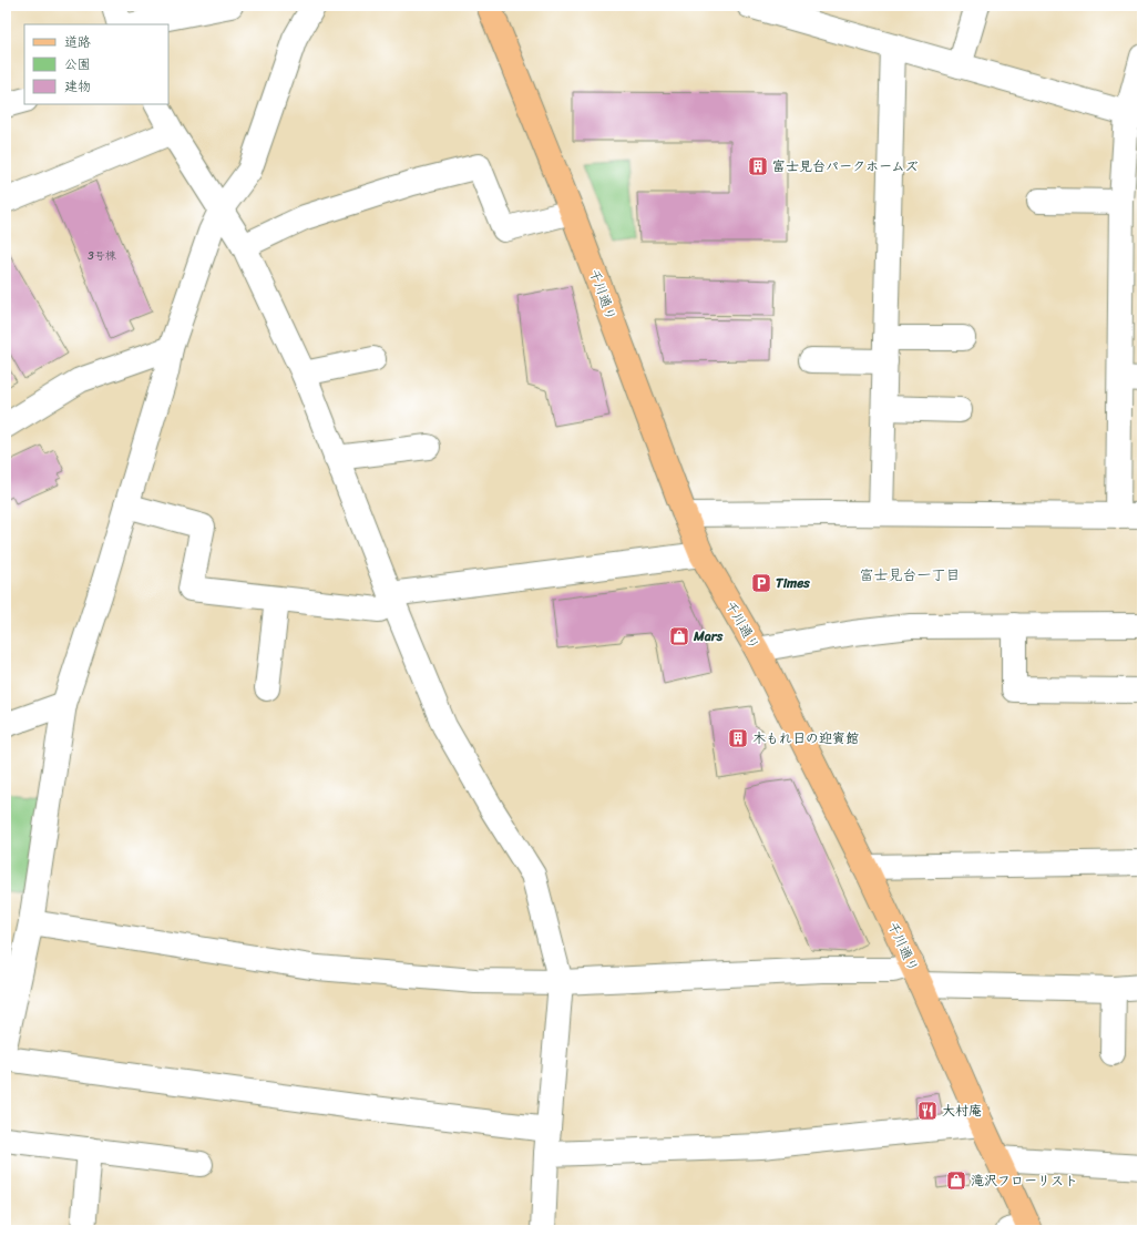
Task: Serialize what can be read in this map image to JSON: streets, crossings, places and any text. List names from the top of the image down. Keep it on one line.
{"streets":{"main road":["千川通り"]},"districts":["富士見台一丁目"],"places":{"building":["富士見台パークホームズ","木もれ日の迎賓館"],"parking":["Times"],"shop":["Mars","滝沢フローリスト"],"restaurant":["大村庵"]},"house_numbers":["3号棟"],"legend":["道路","公園","建物"]}
